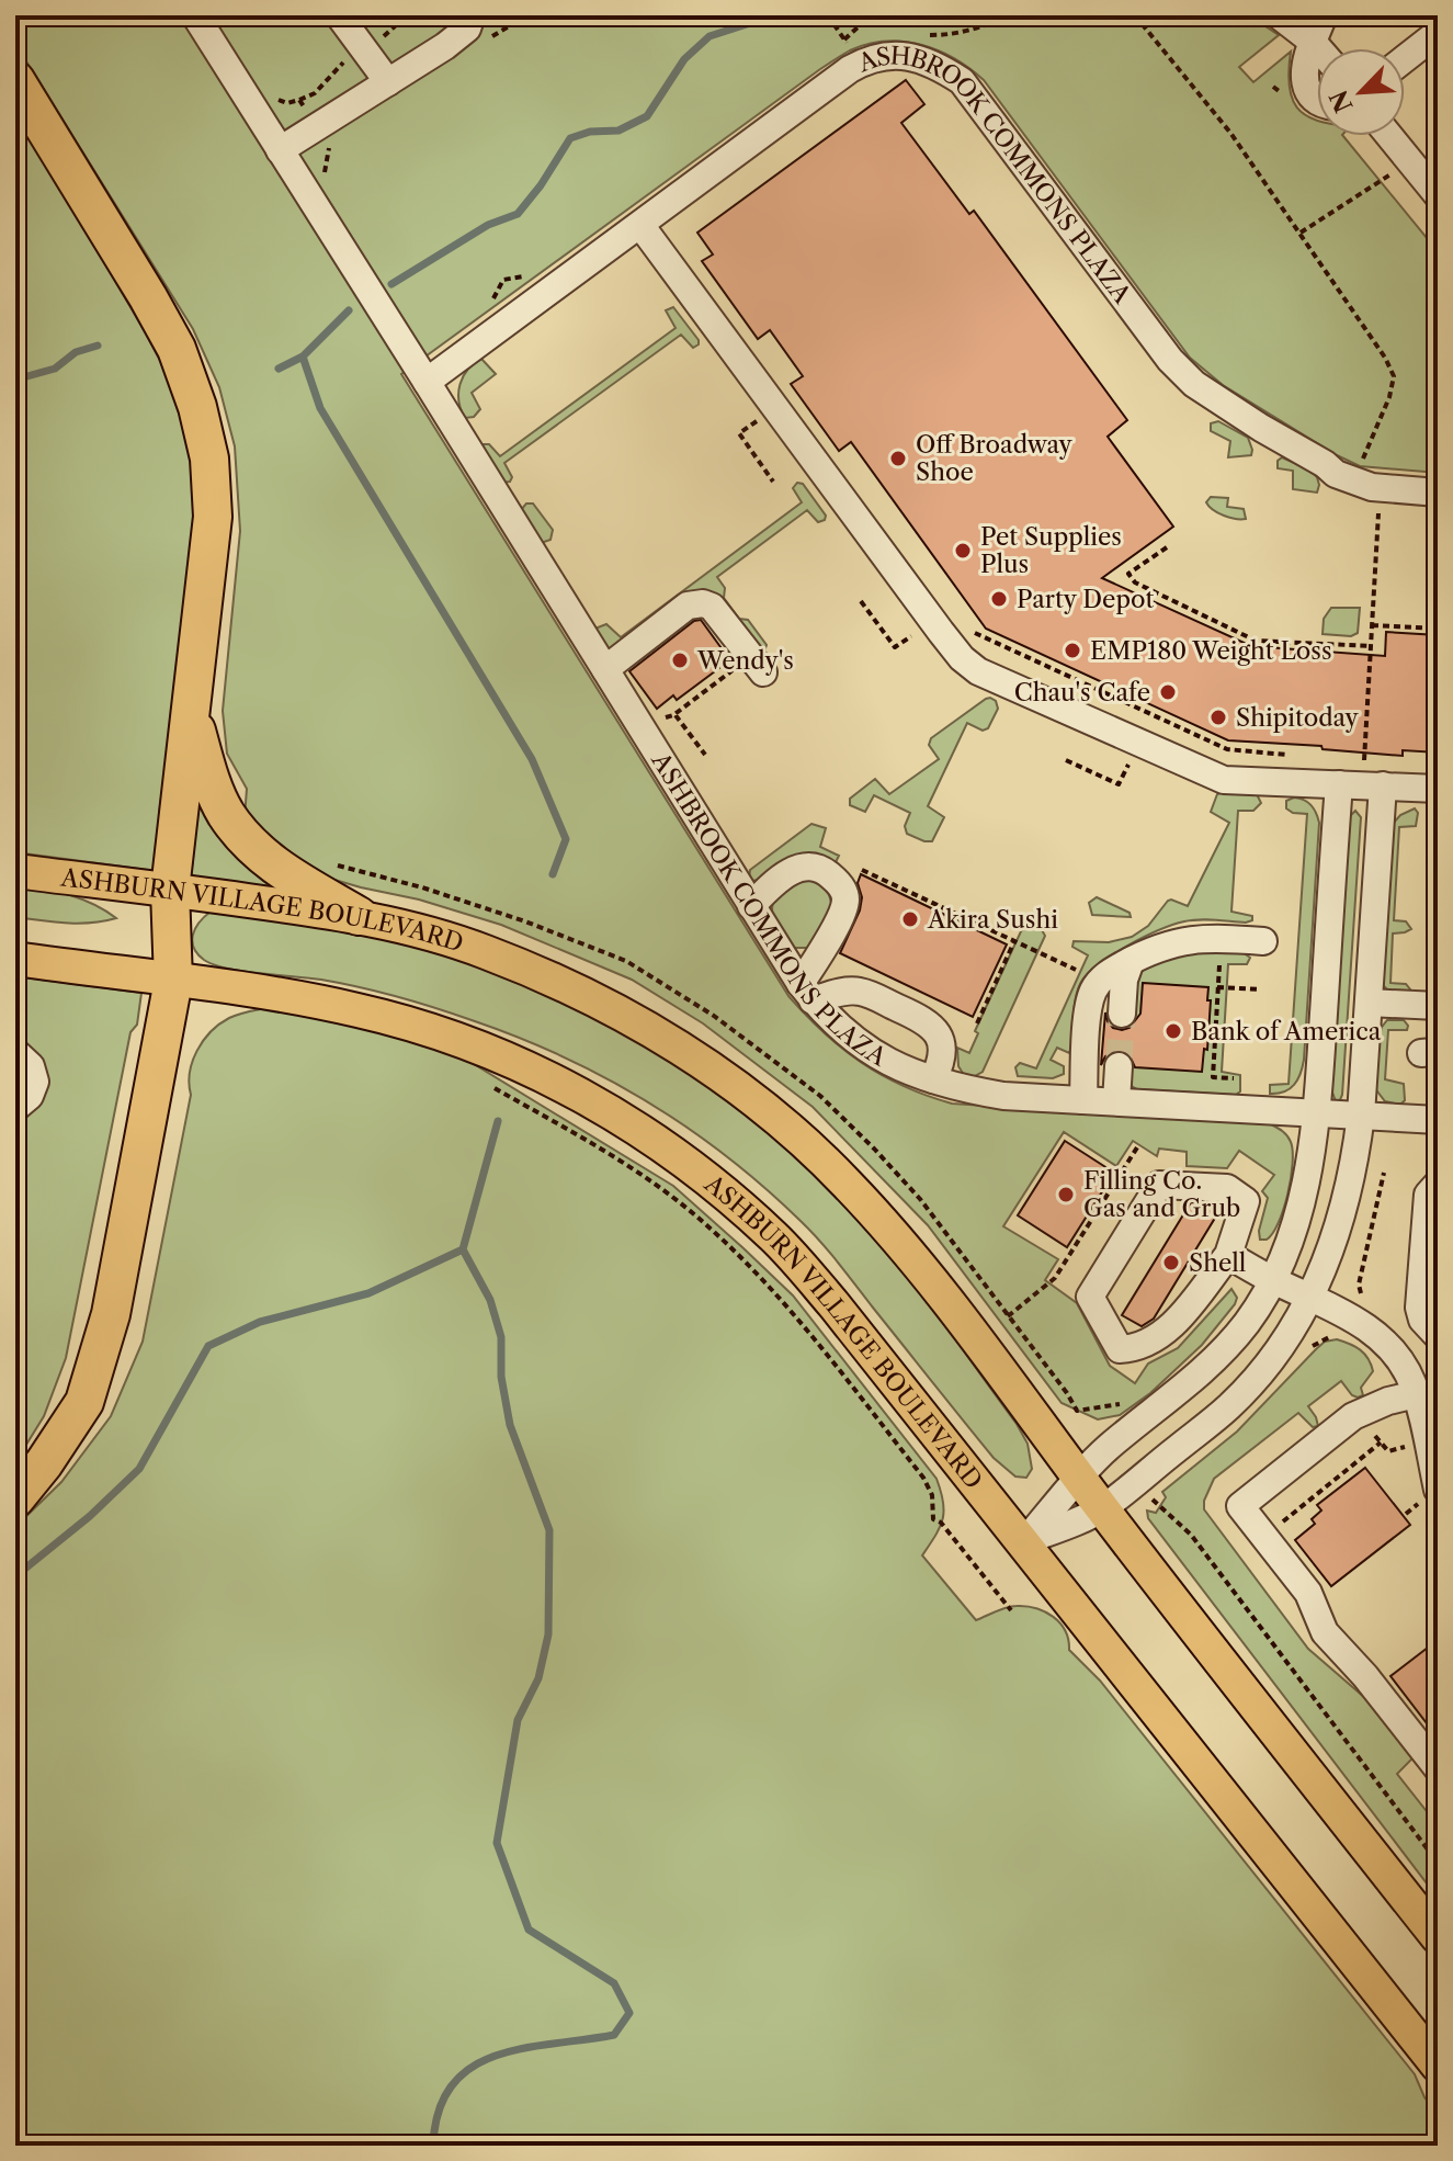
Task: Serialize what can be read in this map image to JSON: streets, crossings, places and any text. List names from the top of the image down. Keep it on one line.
{"streets":{"main road":["ASHBURN VILLAGE BOULEVARD"],"street":["ASHBROOK COMMONS PLAZA"]},"places":["Off Broadway Shoe","Pet Supplies Plus","Party Depot","EMP180 Weight Loss","Wendy's","Chau's Cafe","Shipitoday","Akira Sushi","Bank of America","Filling Co. Gas and Grub","Shell"],"north":"bottom left"}
